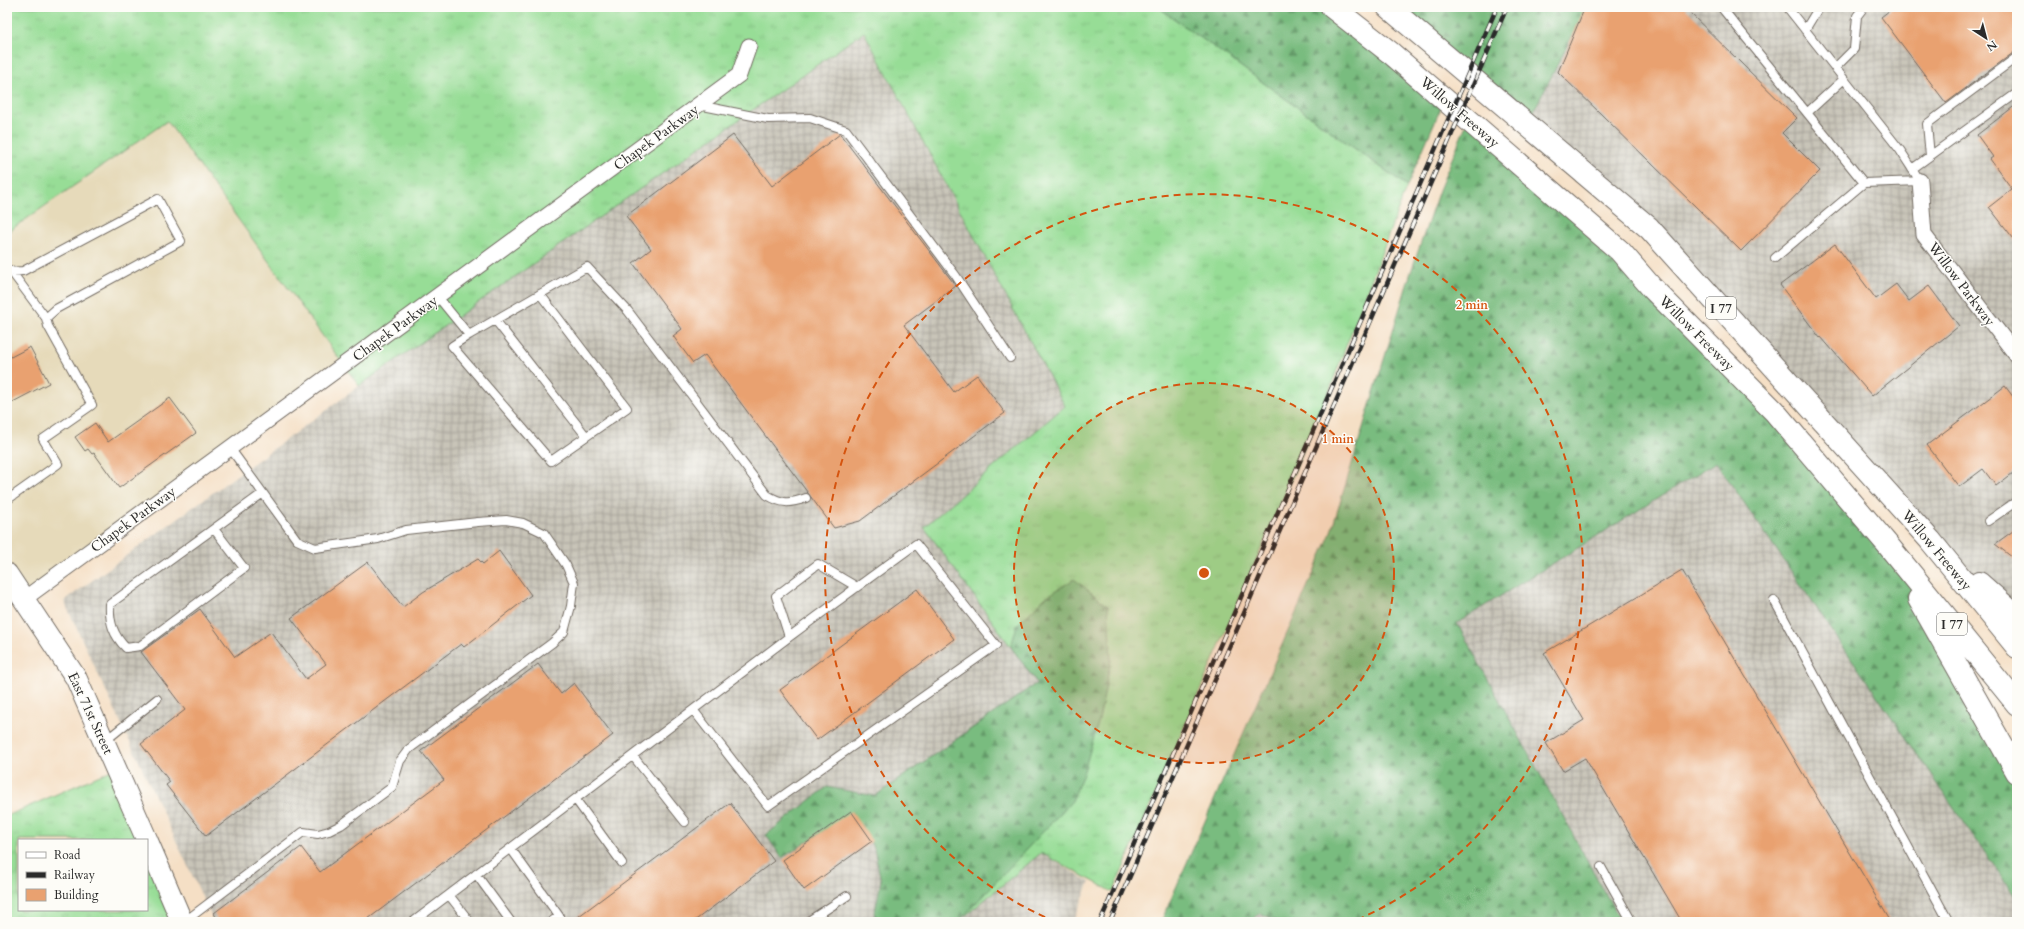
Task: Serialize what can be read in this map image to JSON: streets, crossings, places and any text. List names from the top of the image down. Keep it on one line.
{"streets":{"highway":["Willow Freeway","I 77"],"main road":["East 71st Street"],"street":["Chapek Parkway","Willow Parkway"]},"crossings":[["Chapek Parkway","East 71st Street"]],"legend":["Road","Railway","Building"],"north":"bottom right","rings":["2 min","1 min"]}
